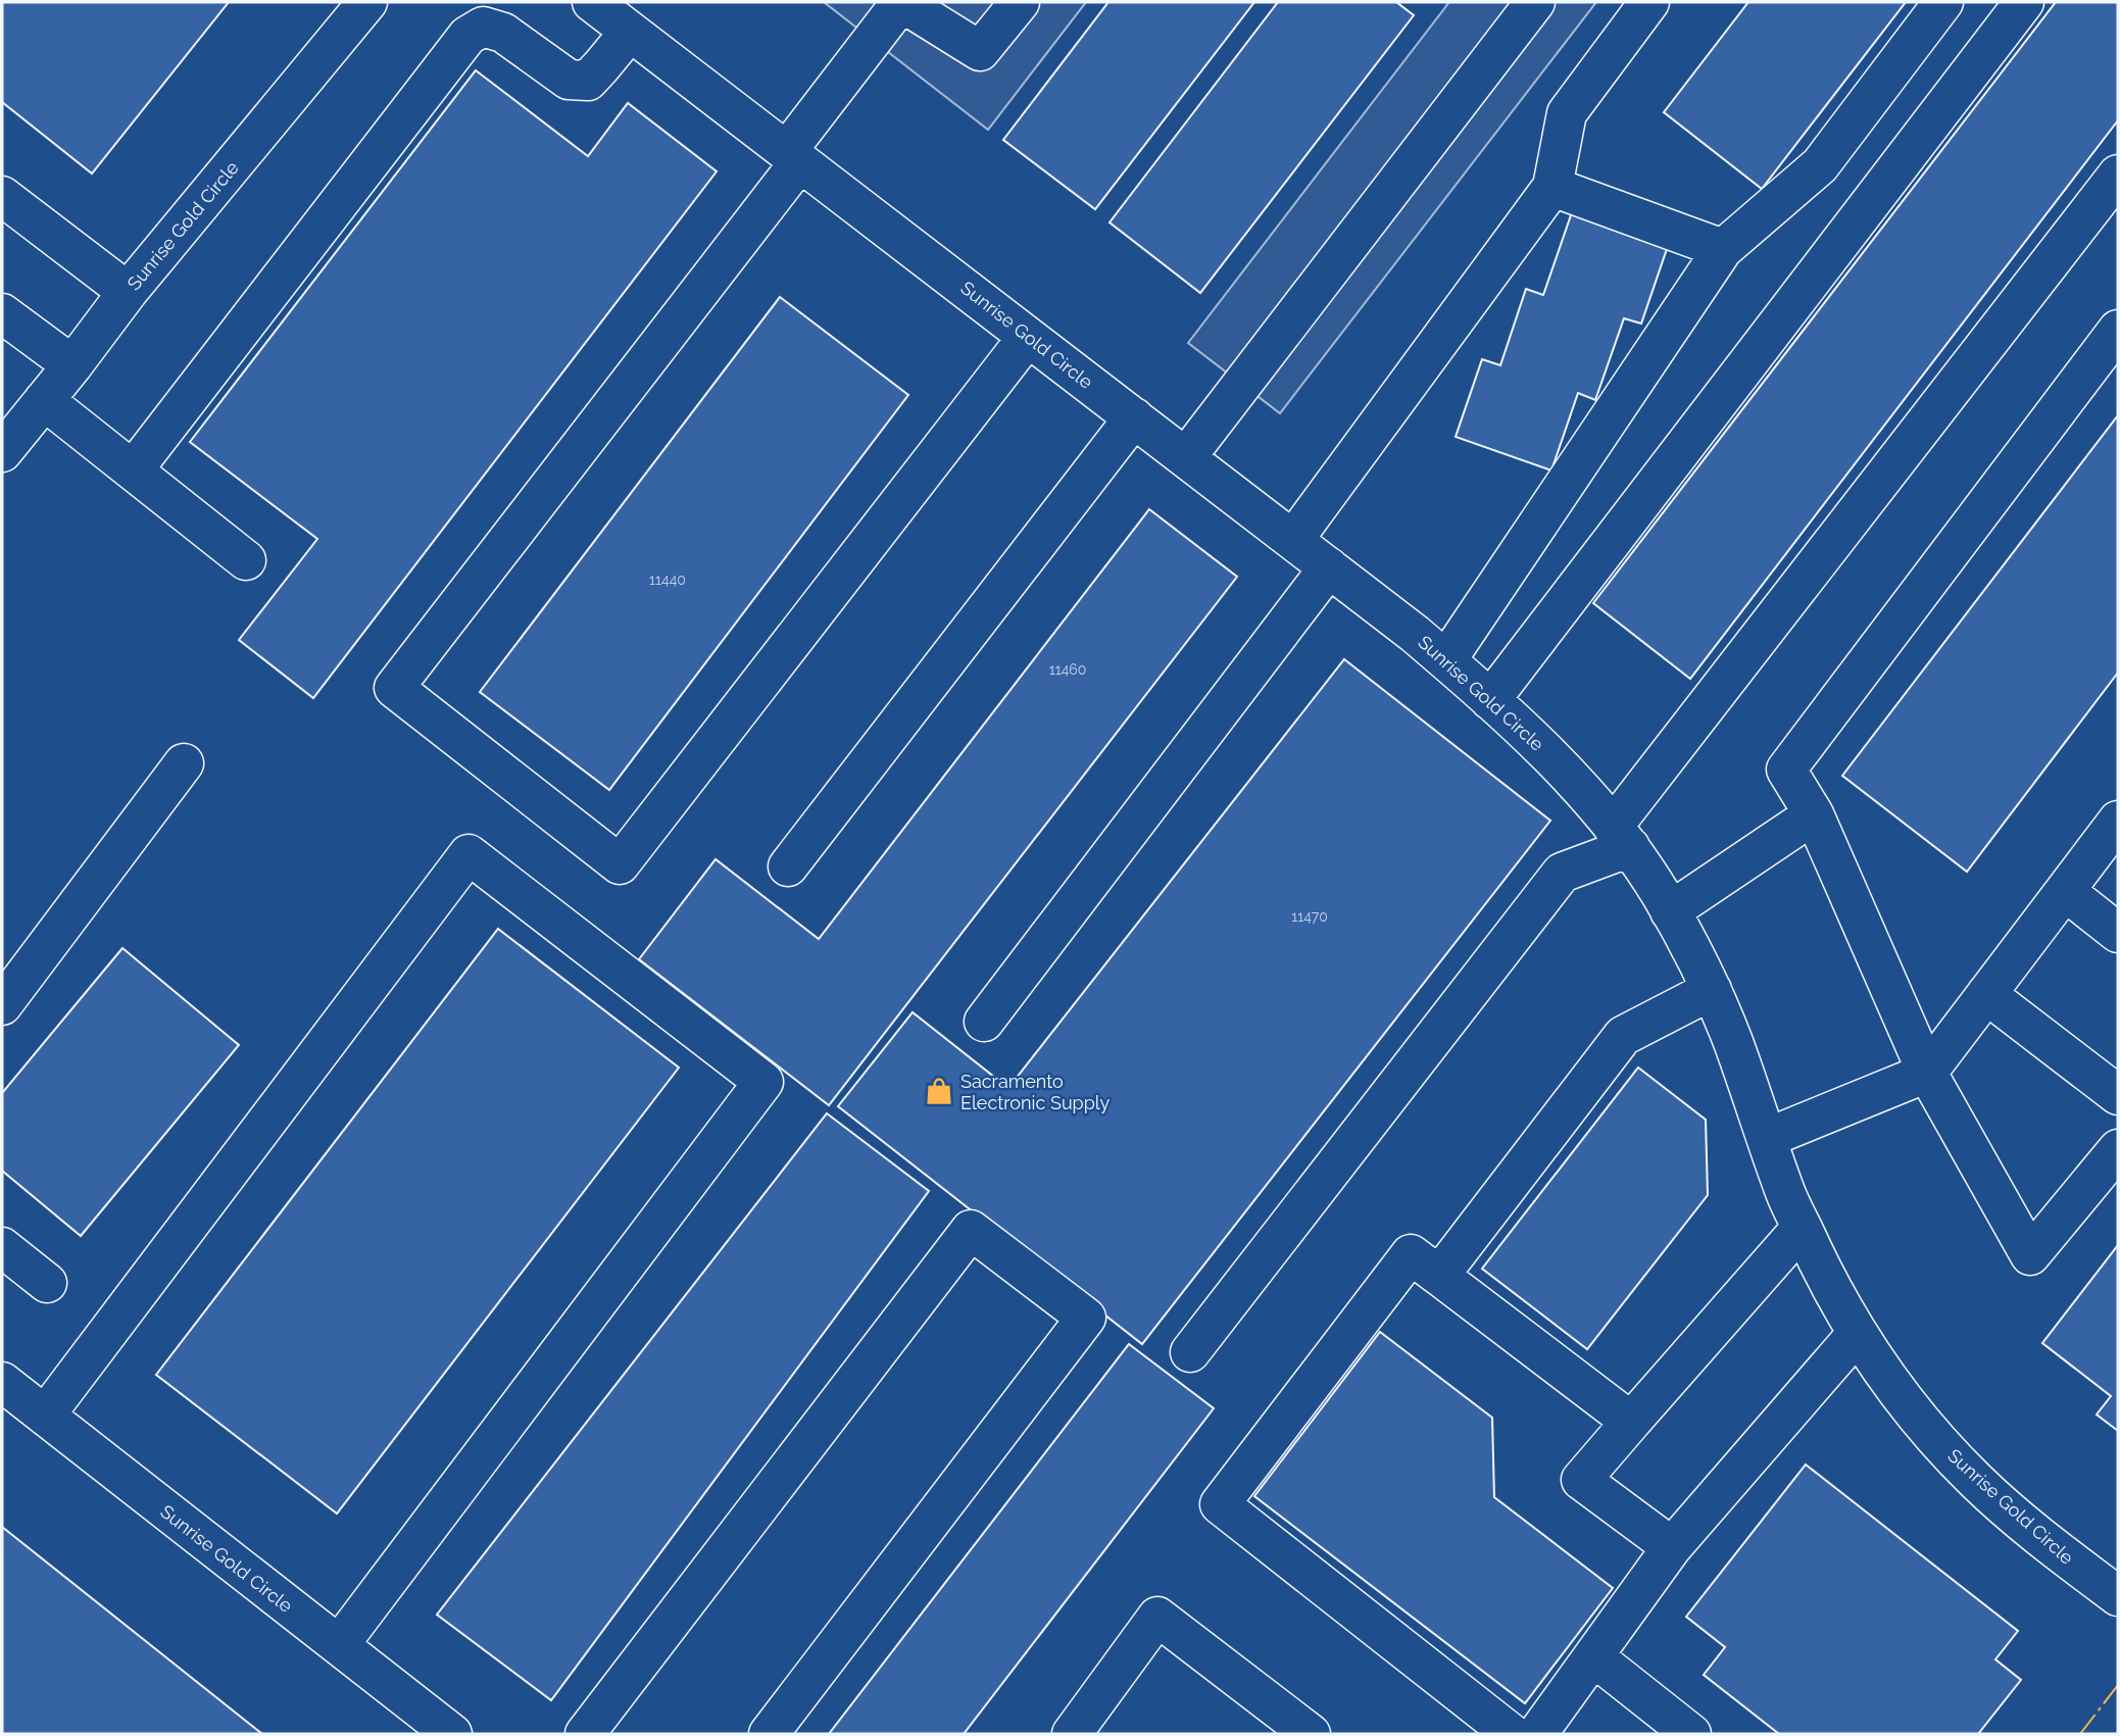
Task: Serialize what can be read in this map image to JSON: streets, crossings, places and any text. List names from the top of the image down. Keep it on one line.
{"streets":{"street":["Sunrise Gold Circle"]},"places":{"shop":["Sacramento Electronic Supply"]},"house_numbers":["11440","11460","11470"]}
